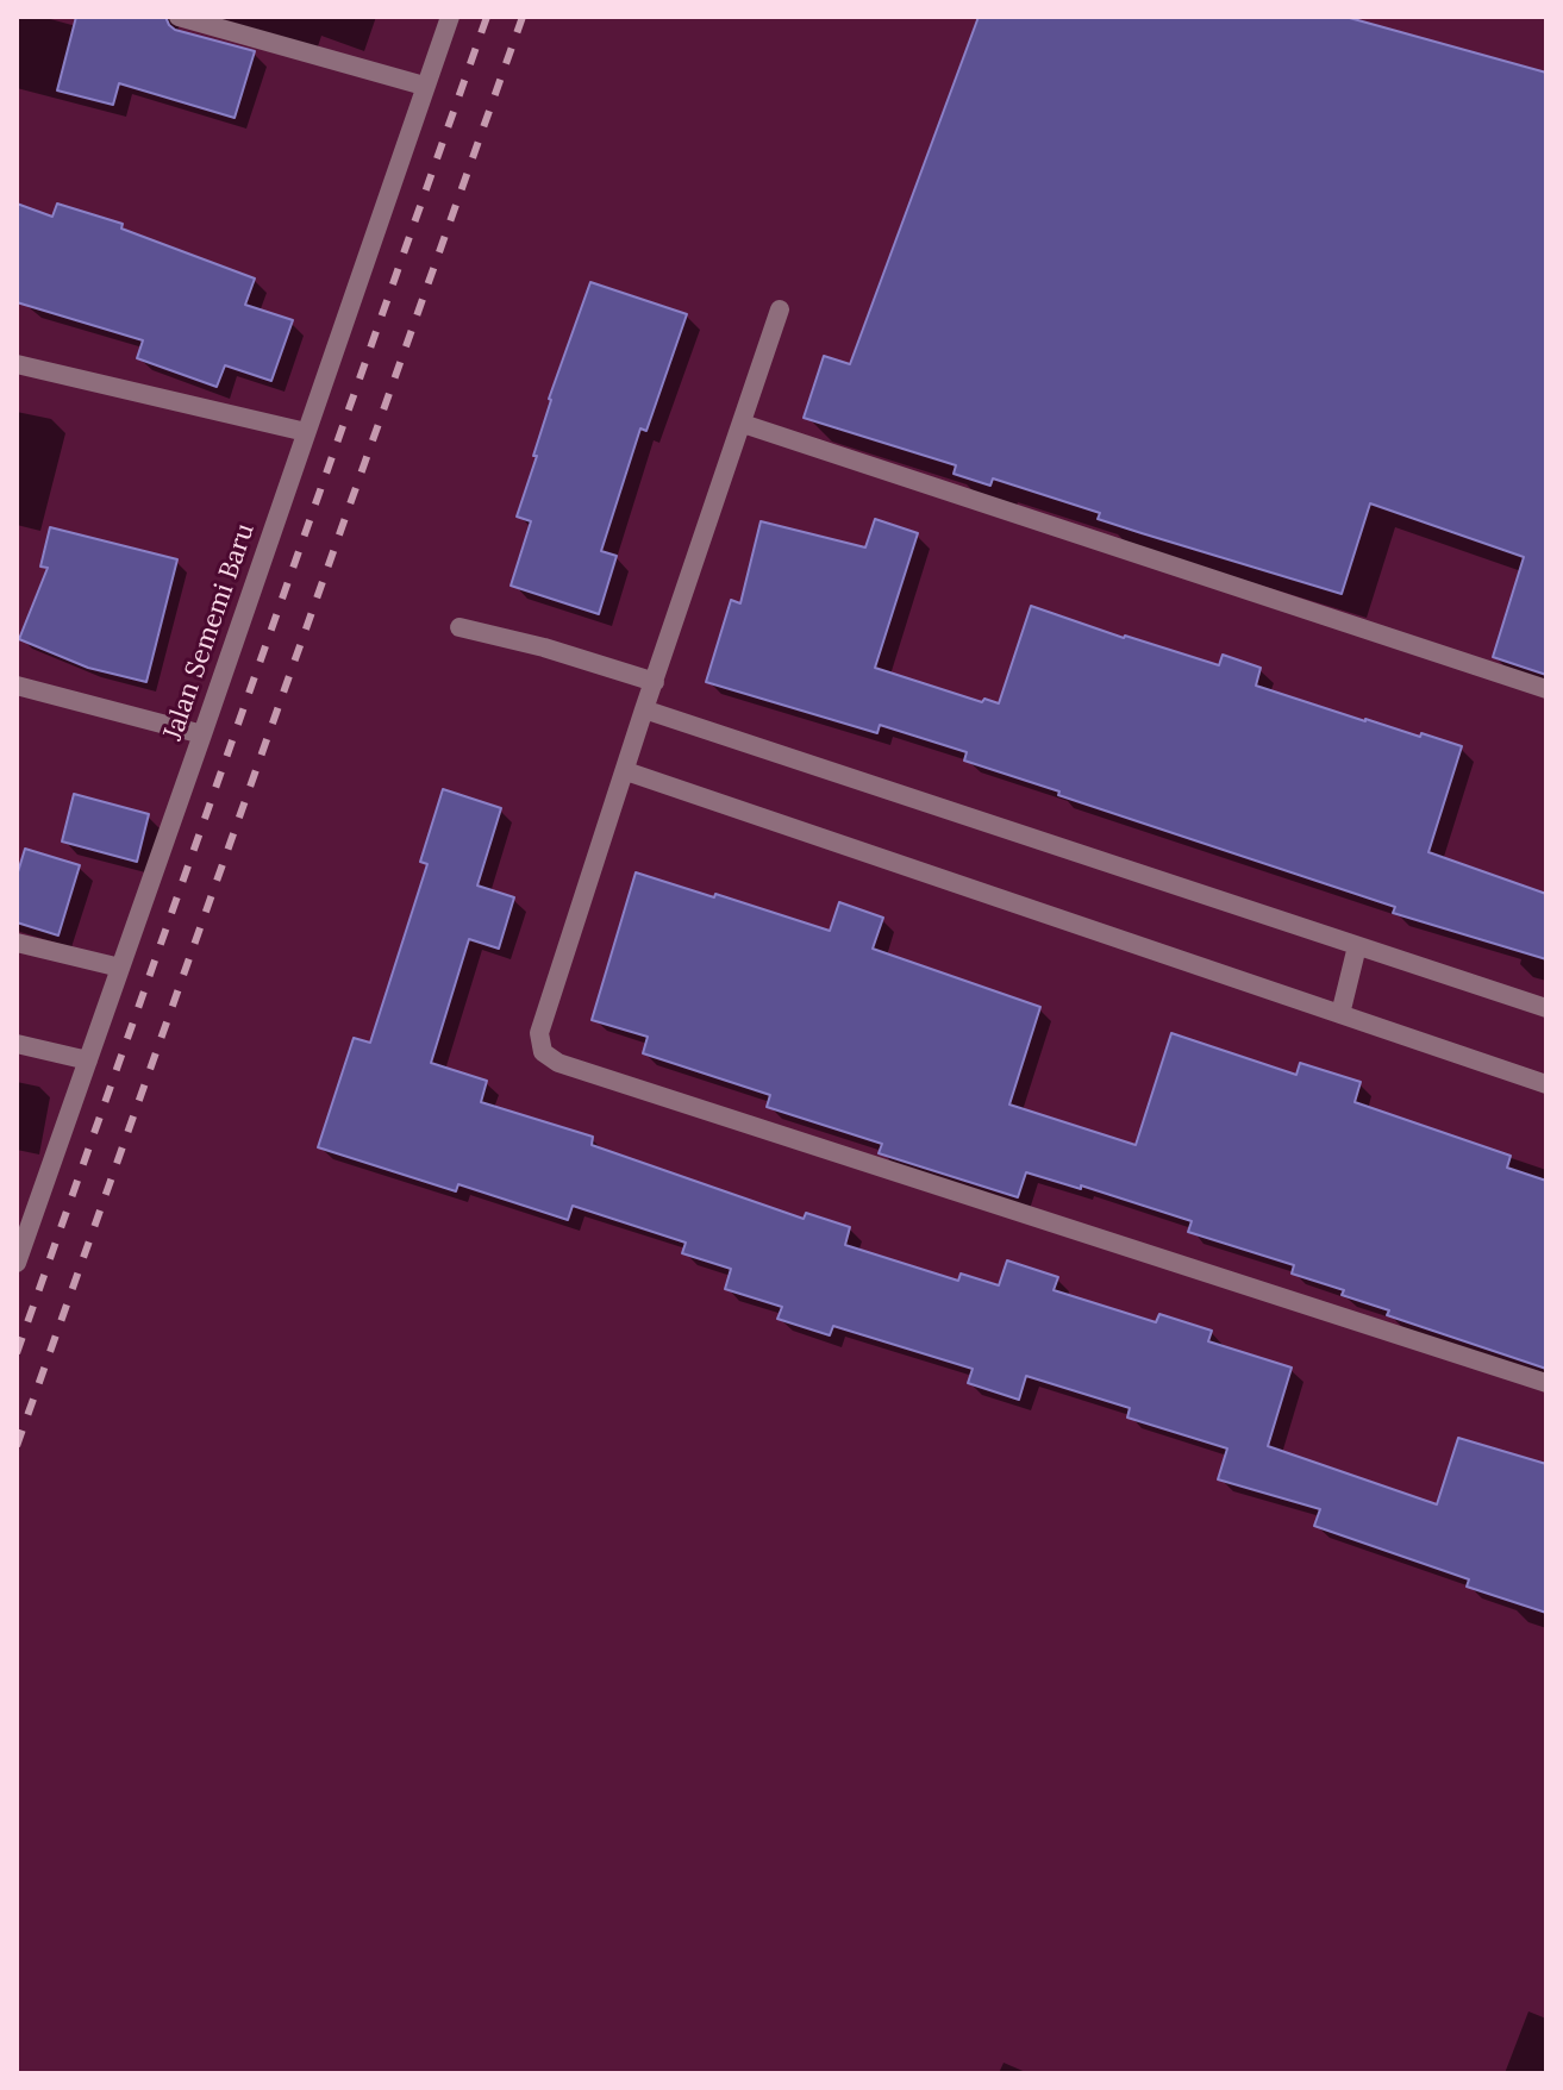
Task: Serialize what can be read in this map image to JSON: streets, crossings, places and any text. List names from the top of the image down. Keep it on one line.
{"streets":{"street":["Jalan Sememi Baru"]}}
